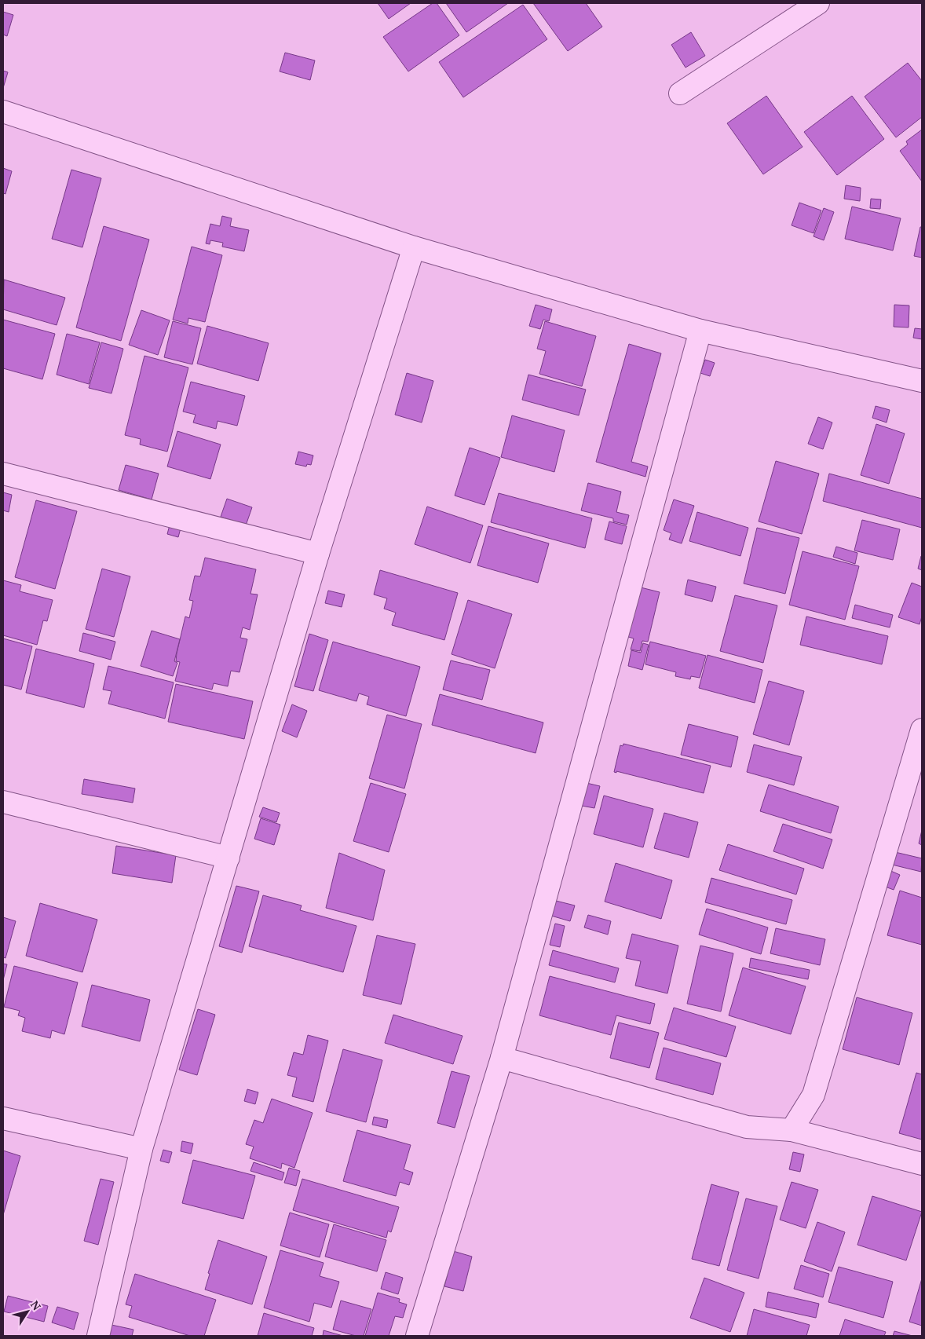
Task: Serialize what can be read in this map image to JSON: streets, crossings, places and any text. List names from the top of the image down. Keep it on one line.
{"north":"top right"}
